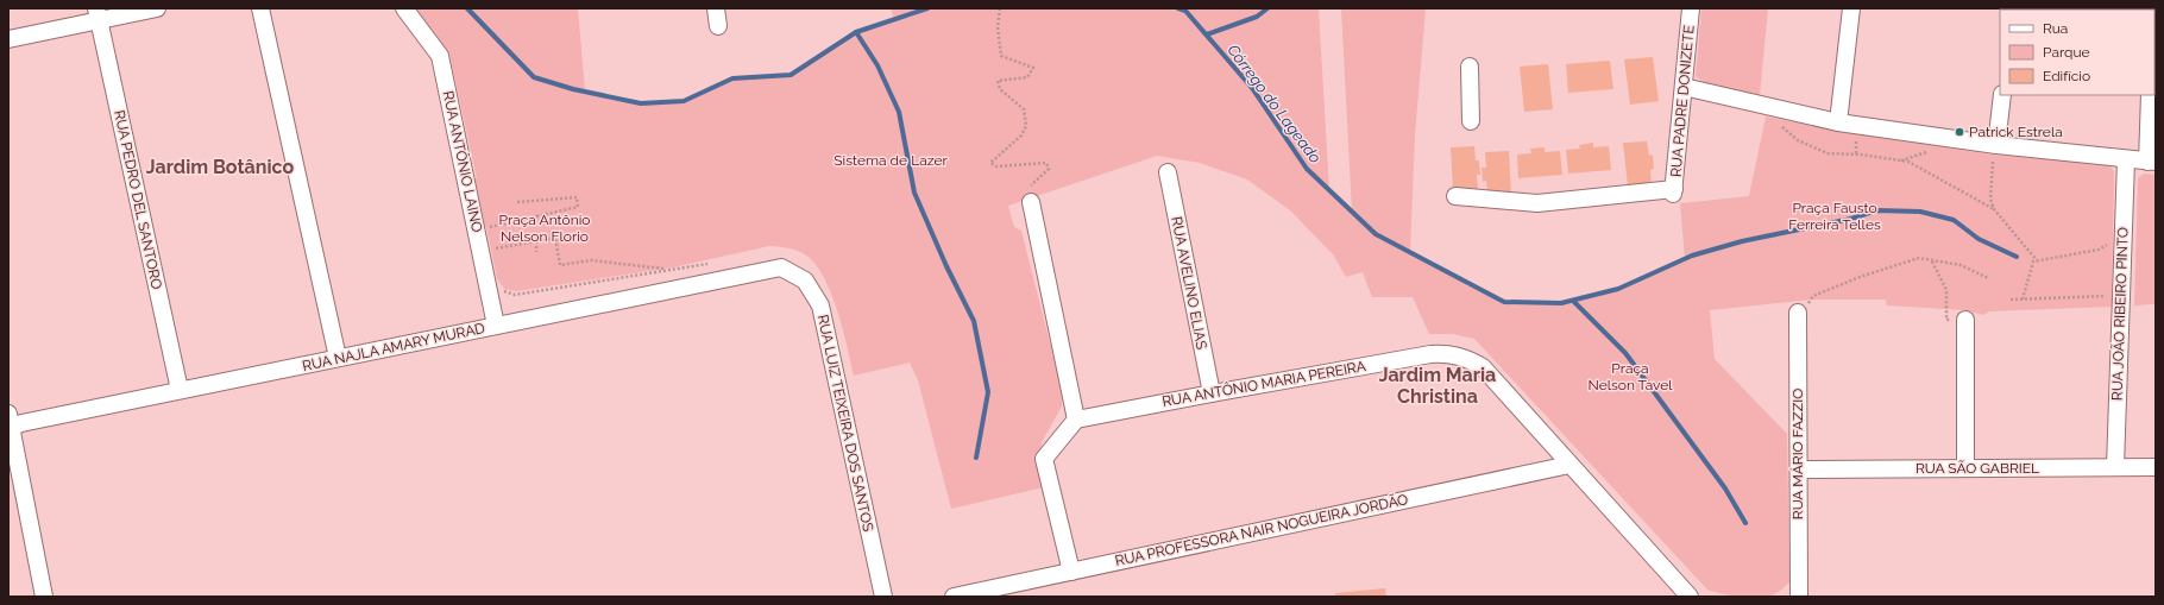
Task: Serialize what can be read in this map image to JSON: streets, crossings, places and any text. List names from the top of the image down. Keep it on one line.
{"streets":{"street":["RUA PADRE DONIZETE","RUA ANTÔNIO LAINO","RUA PEDRO DEL SANTORO","RUA AVELINO ELIAS","RUA JOÃO RIBEIRO PINTO","RUA NAJLA AMARY MURAD","RUA ANTÔNIO MARIA PEREIRA","RUA LUIZ TEIXEIRA DOS SANTOS","RUA MÁRIO FAZZIO","RUA SÃO GABRIEL","RUA PROFESSORA NAIR NOGUEIRA JORDÃO"]},"crossings":[["RUA ANTÔNIO LAINO","RUA NAJLA AMARY MURAD"],["RUA PEDRO DEL SANTORO","RUA NAJLA AMARY MURAD"],["RUA AVELINO ELIAS","RUA ANTÔNIO MARIA PEREIRA"],["RUA JOÃO RIBEIRO PINTO","RUA SÃO GABRIEL"],["RUA NAJLA AMARY MURAD","RUA LUIZ TEIXEIRA DOS SANTOS"],["RUA ANTÔNIO MARIA PEREIRA","RUA PROFESSORA NAIR NOGUEIRA JORDÃO"],["RUA MÁRIO FAZZIO","RUA SÃO GABRIEL"]],"districts":["Jardim Botânico","Jardim Maria Christina"],"water":["Córrego do Lageado"],"parks":["Sistema de Lazer","Praça Fausto Ferreira Telles","Praça Antônio Nelson Florio","Praça Nelson Tavel"],"places":["Patrick Estrela"],"legend":["Rua","Parque","Edifício"]}
